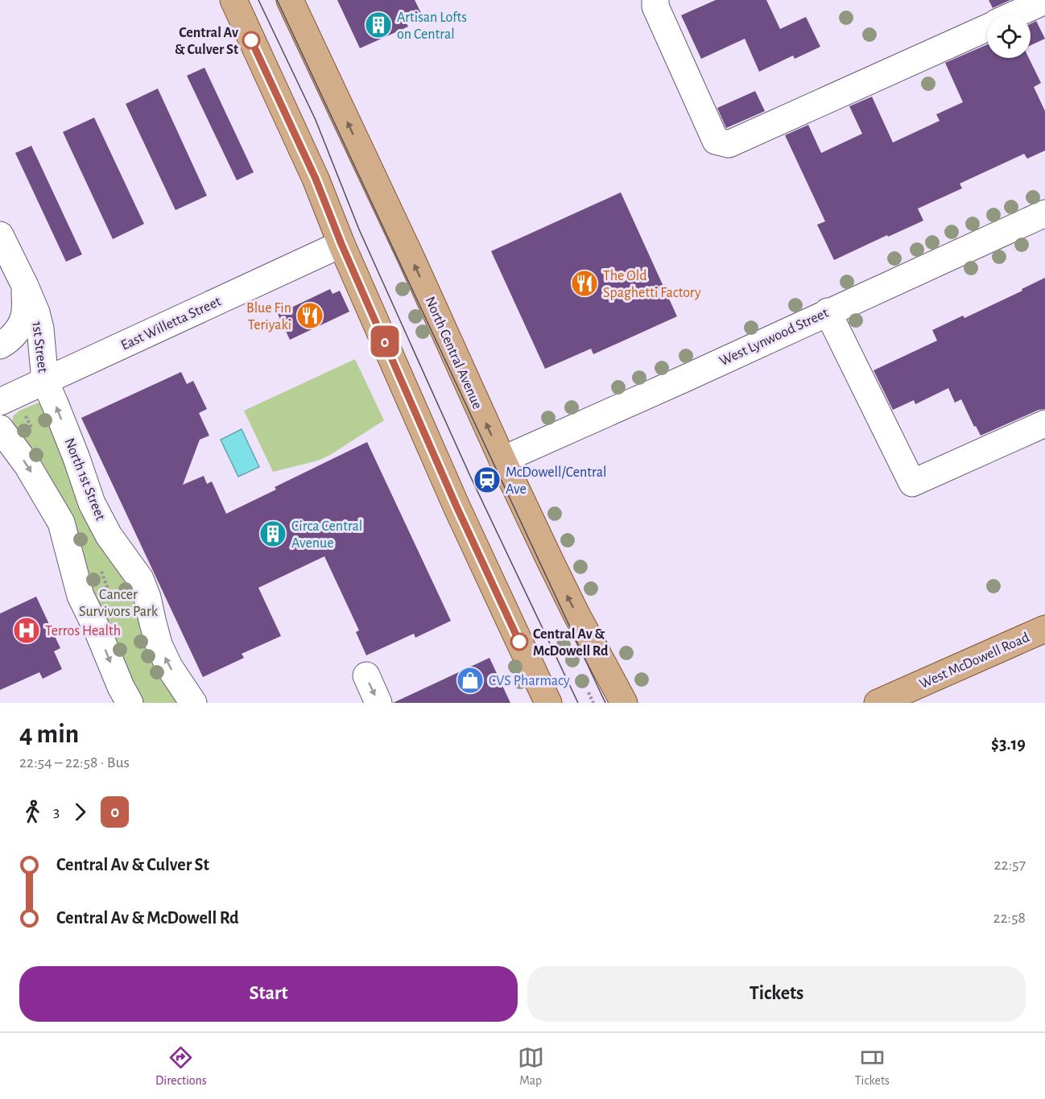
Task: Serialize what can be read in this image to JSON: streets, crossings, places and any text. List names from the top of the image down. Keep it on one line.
{"streets":{"main road":["North Central Avenue","West McDowell Road"],"street":["East Willetta Street","West Lynwood Street","1st Street","North 1st Street"]},"crossings":[["East Willetta Street","1st Street"],["East Willetta Street","North 1st Street"],["West Lynwood Street","North Central Avenue"],["1st Street","North 1st Street"]],"parks":["Cancer Survivors Park"],"places":{"building":["Artisan Lofts on Central","Circa Central Avenue"],"other":["Central Av & Culver St","Central Av & McDowell Rd"],"restaurant":["The Old Spaghetti Factory","Blue Fin Teriyaki"],"station":["McDowell/Central Ave"],"hospital":["Terros Health"],"shop":["CVS Pharmacy"]},"lines":["bus line 0"],"page":{"on_map":"0","heading":["4 min","22:54 – 22:58 · Bus","$3.19"],"legs":["3","0"],"list":[{"name":"Central Av & Culver St","value":"22:57"},{"name":"Central Av & McDowell Rd","value":"22:58"}],"buttons":["Start","Tickets"],"tabs":["Directions","Map","Tickets"]}}
